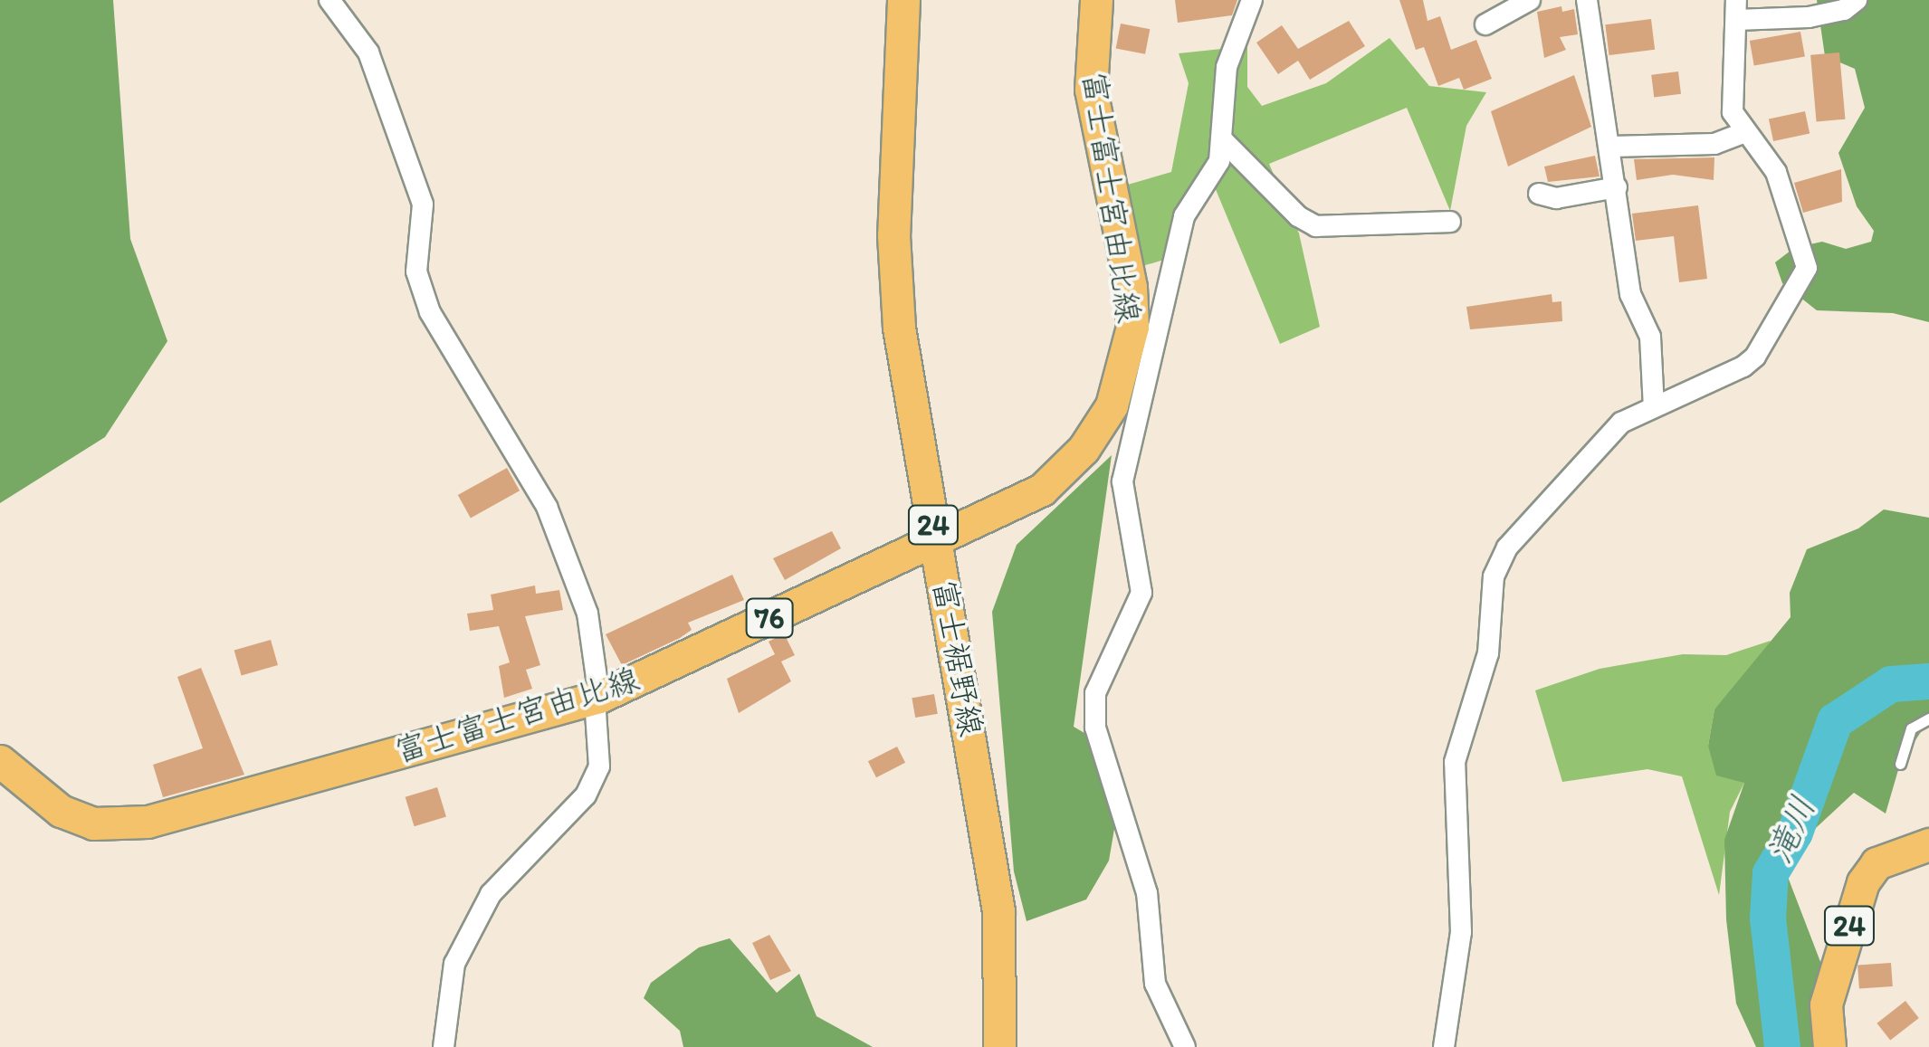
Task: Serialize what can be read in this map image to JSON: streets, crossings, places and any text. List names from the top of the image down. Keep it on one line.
{"streets":{"main road":["富士富士宮由比線","24","76","富士裾野線"]},"crossings":[["富士富士宮由比線","富士裾野線"]],"water":["滝川"]}
